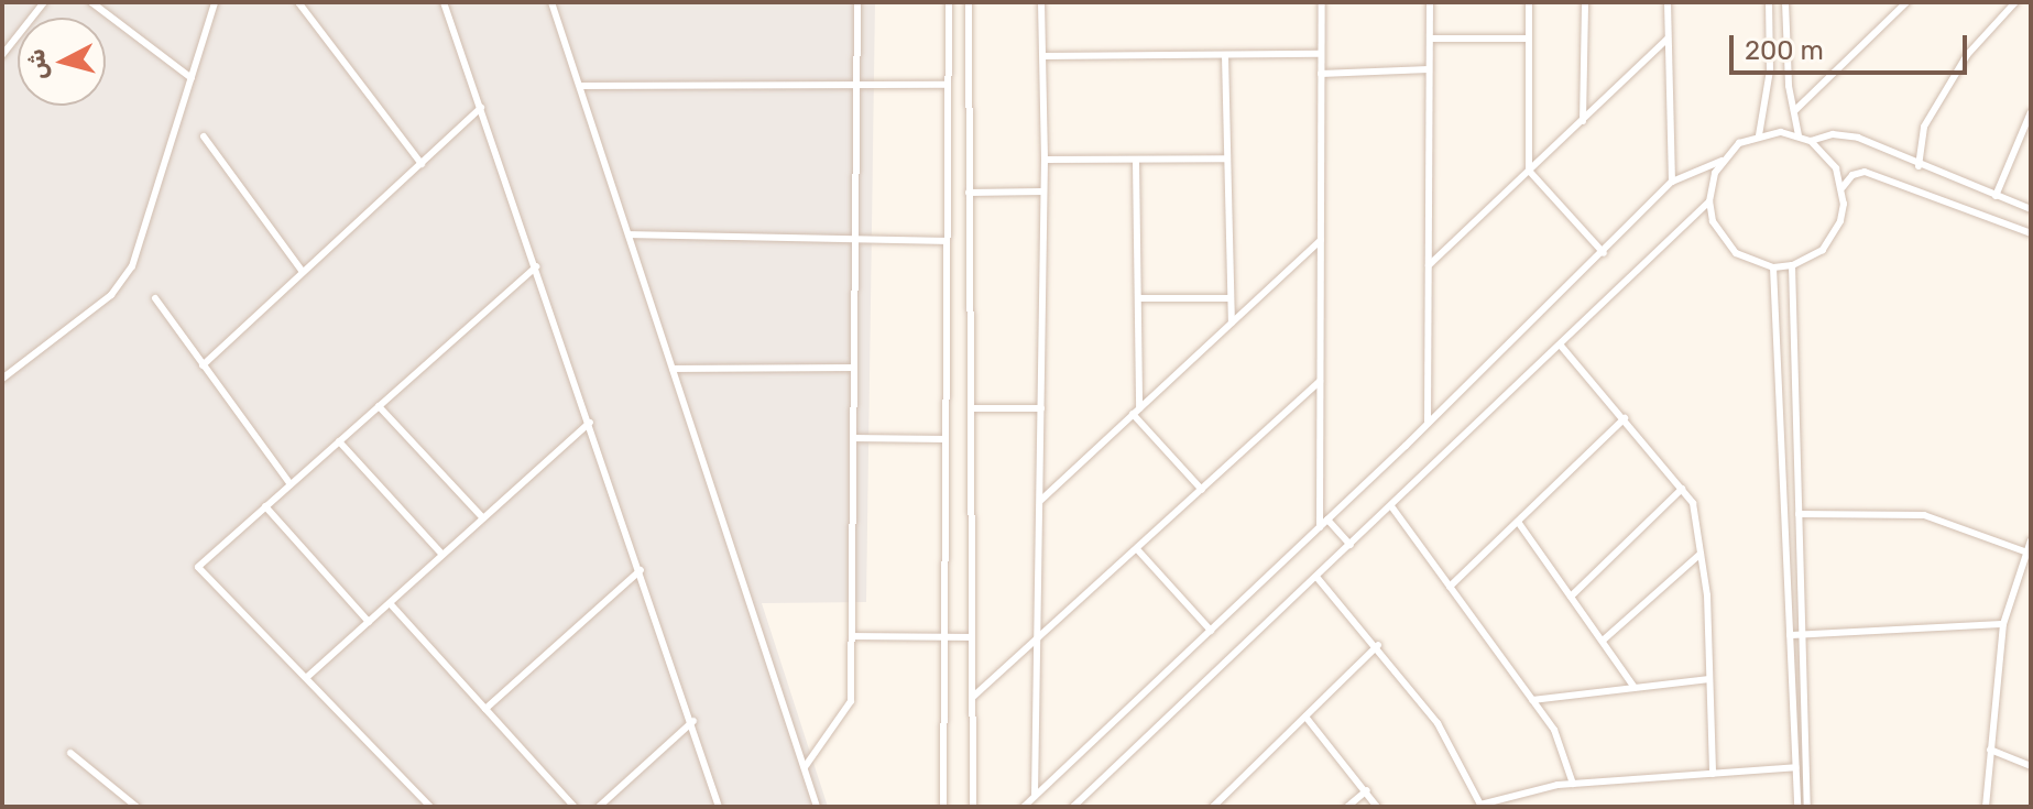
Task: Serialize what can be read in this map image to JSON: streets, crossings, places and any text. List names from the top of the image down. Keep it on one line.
{"scale_bar":"200 m","north":"left"}
